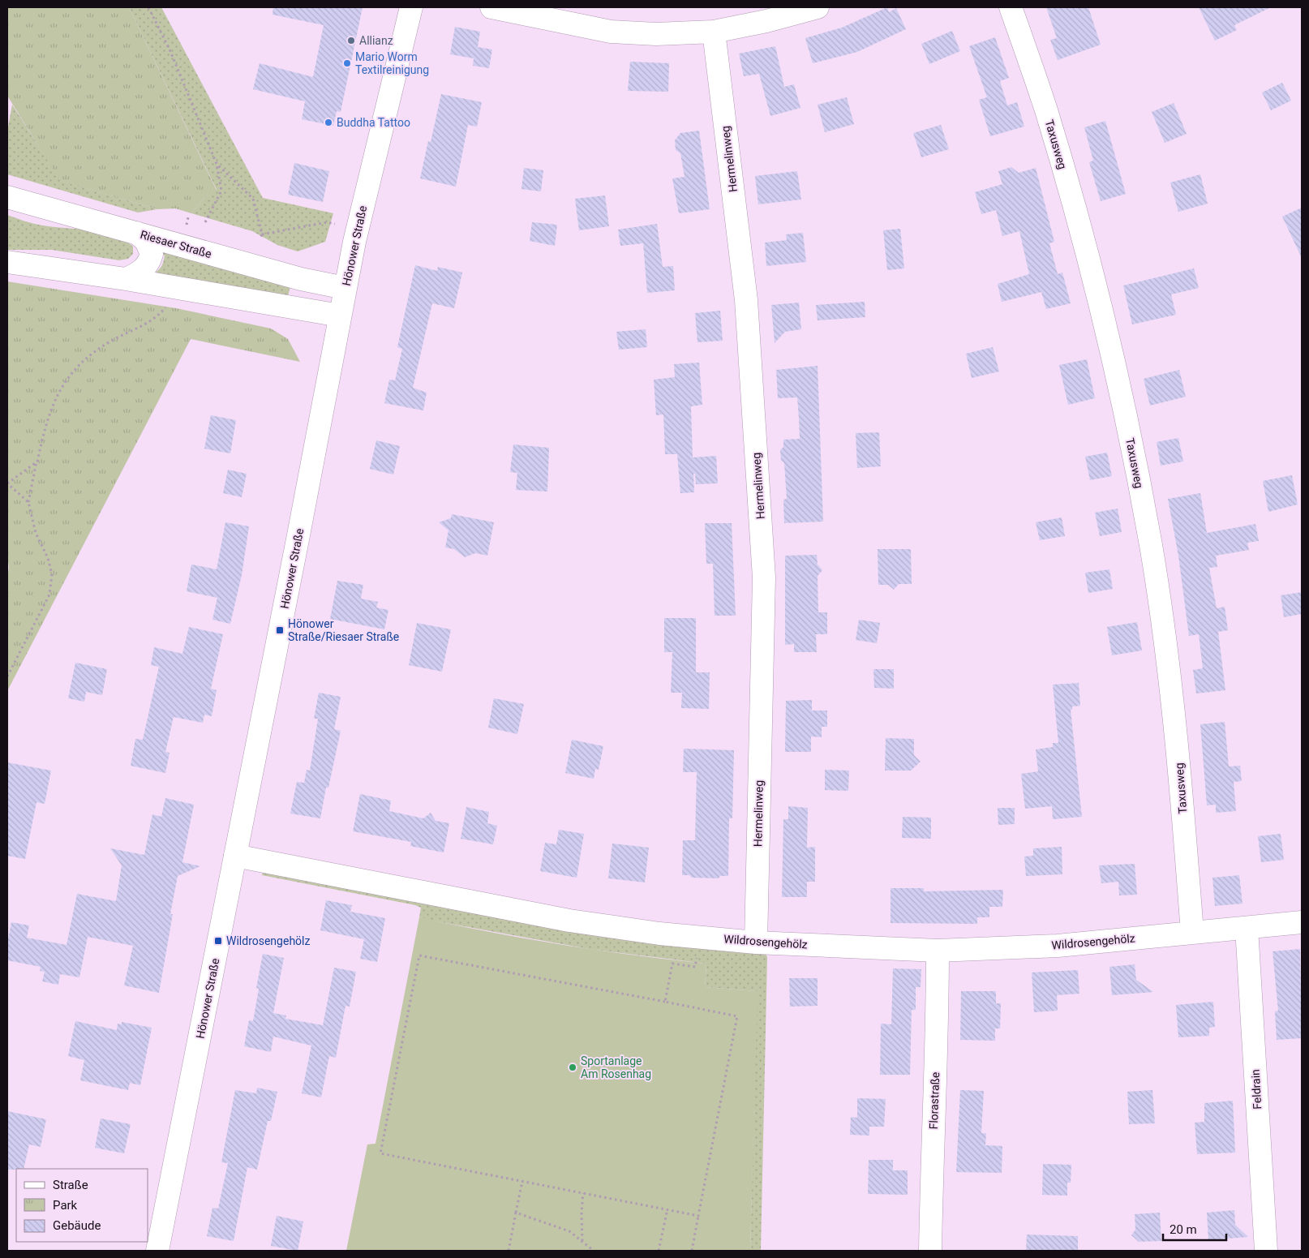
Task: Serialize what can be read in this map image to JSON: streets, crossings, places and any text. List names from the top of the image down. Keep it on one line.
{"streets":{"street":["Taxusweg","Hermelinweg","Riesaer Straße","Hönower Straße","Wildrosengehölz","Feldrain","Florastraße"]},"crossings":[["Taxusweg","Wildrosengehölz"],["Hermelinweg","Wildrosengehölz"],["Riesaer Straße","Hönower Straße"],["Hönower Straße","Wildrosengehölz"],["Wildrosengehölz","Feldrain"],["Wildrosengehölz","Florastraße"]],"places":{"other":["Allianz","Mario Worm Textilreinigung","Buddha Tattoo","Sportanlage Am Rosenhag"],"transit":["Hönower Straße/Riesaer Straße","Wildrosengehölz"]},"legend":["Straße","Park","Gebäude"],"scale_bar":"20 m"}
